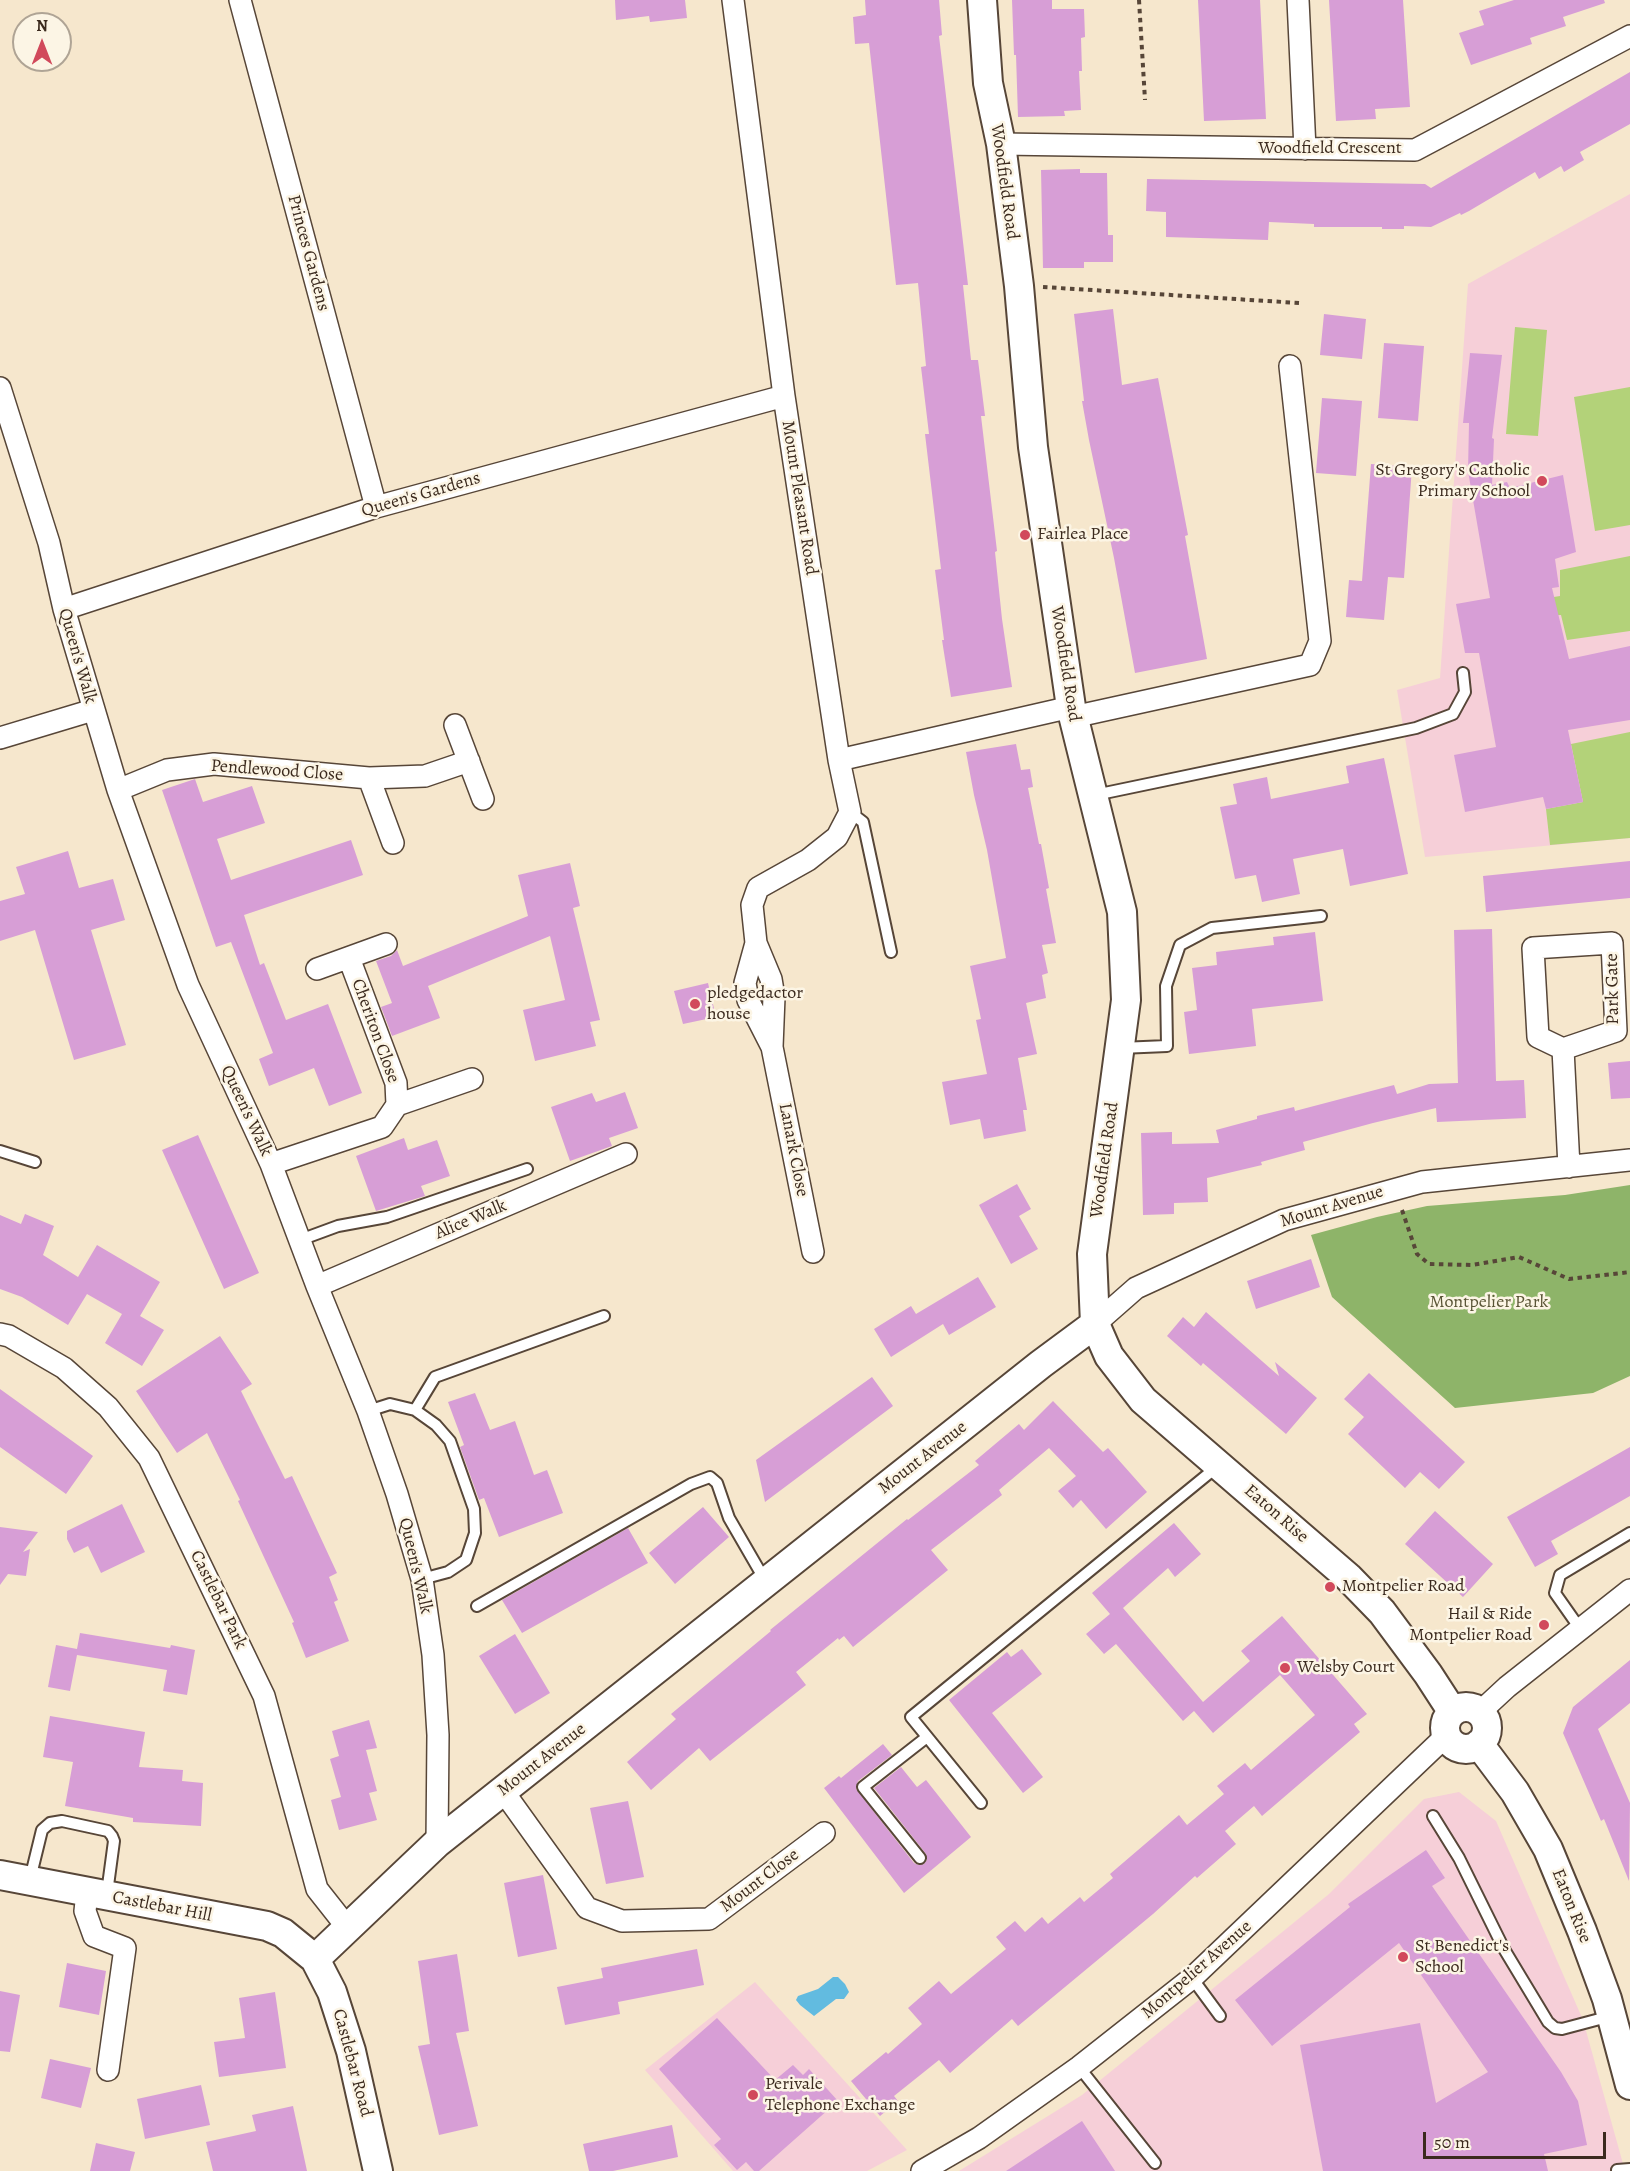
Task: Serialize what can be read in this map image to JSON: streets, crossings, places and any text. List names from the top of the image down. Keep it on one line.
{"streets":{"street":["Woodfield Crescent","Woodfield Road","Princes Gardens","Queen's Gardens","Mount Pleasant Road","Queen's Walk","Pendlewood Close","Park Gate","Cheriton Close","Lanark Close","Mount Avenue","Alice Walk","Eaton Rise","Castlebar Park","Mount Close","Castlebar Hill","Montpelier Avenue","Castlebar Road"]},"crossings":[["Woodfield Crescent","Woodfield Road"],["Woodfield Road","Mount Avenue"],["Woodfield Road","Eaton Rise"],["Princes Gardens","Queen's Gardens"],["Queen's Gardens","Mount Pleasant Road"],["Queen's Gardens","Queen's Walk"],["Queen's Walk","Pendlewood Close"],["Queen's Walk","Cheriton Close"],["Queen's Walk","Mount Avenue"],["Queen's Walk","Alice Walk"],["Mount Avenue","Eaton Rise"],["Mount Avenue","Castlebar Park"],["Mount Avenue","Mount Close"],["Mount Avenue","Castlebar Hill"],["Mount Avenue","Castlebar Road"],["Eaton Rise","Montpelier Avenue"],["Castlebar Hill","Castlebar Road"]],"parks":["Montpelier Park"],"places":["St Gregory's Catholic Primary School","Fairlea Place","pledgedactor house","Montpelier Road","Hail & Ride Montpelier Road","Welsby Court","St Benedict's School","Perivale Telephone Exchange"],"scale_bar":"50 m","north":"top"}
